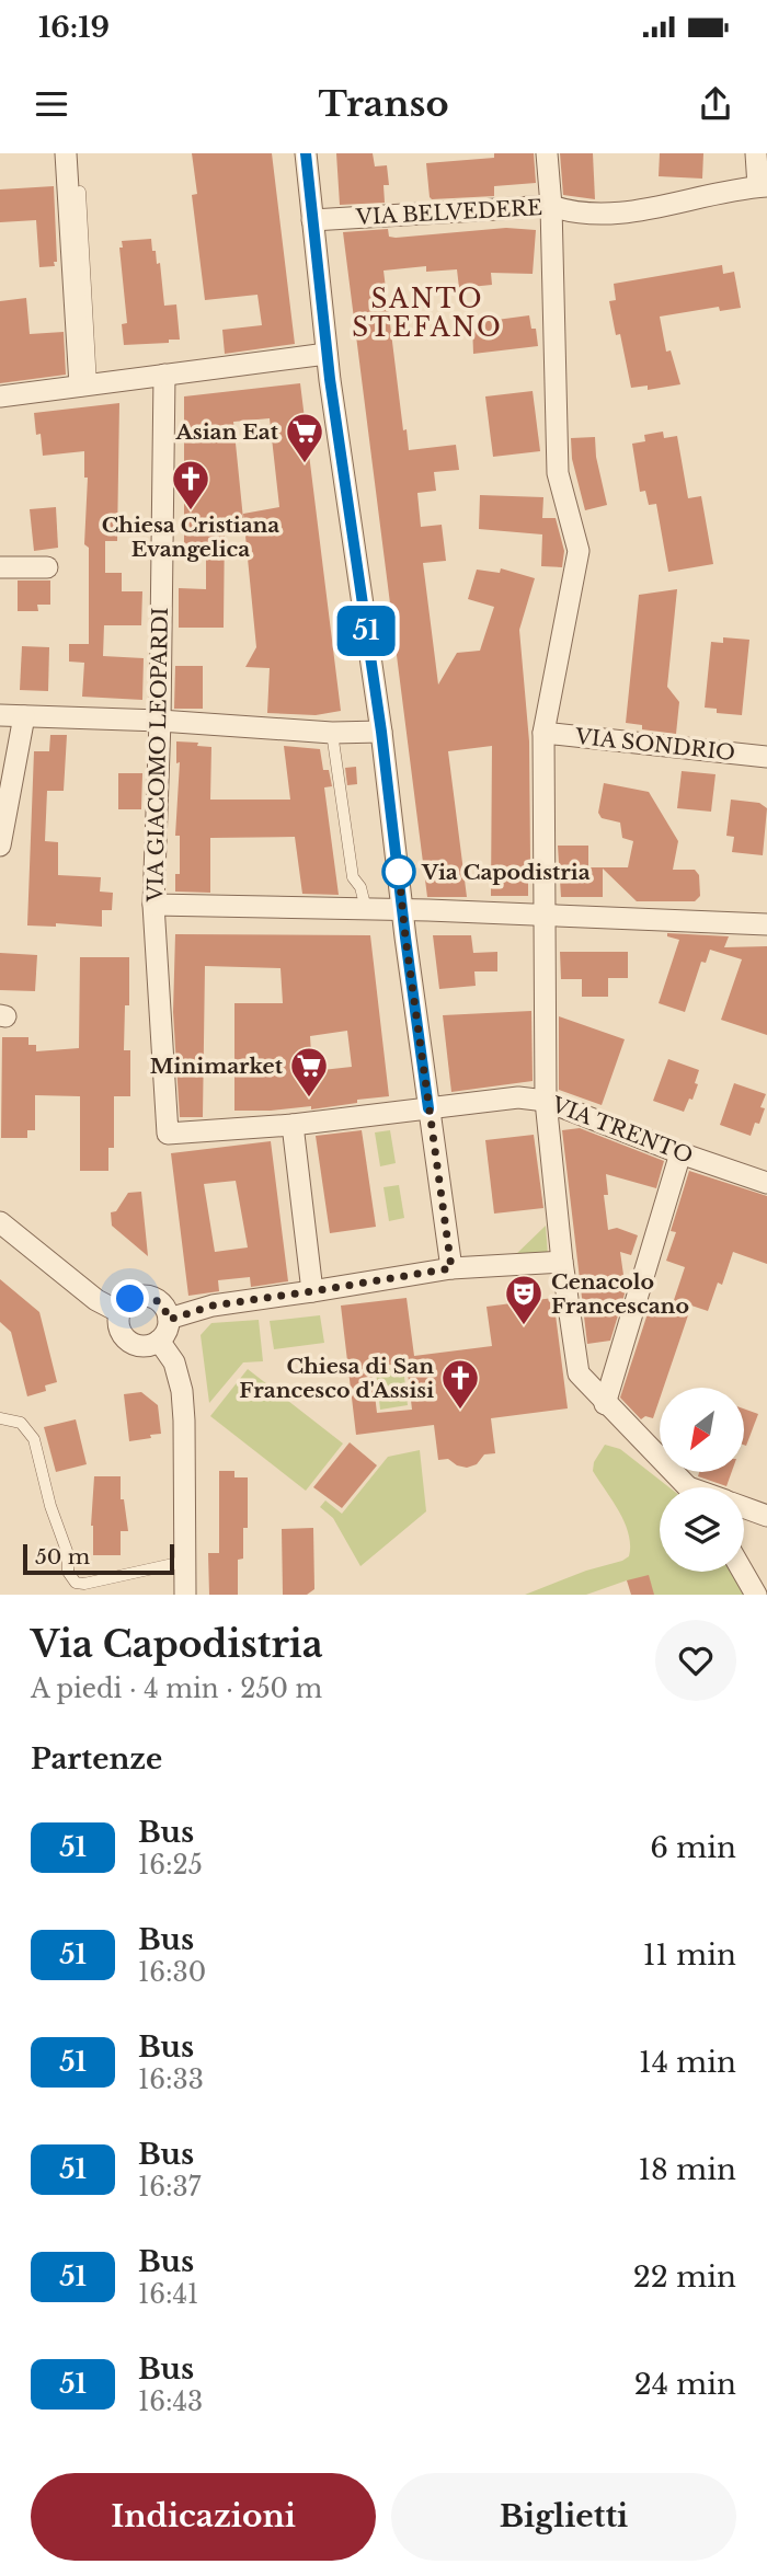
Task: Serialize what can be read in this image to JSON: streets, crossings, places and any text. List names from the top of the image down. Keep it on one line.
{"streets":{"street":["VIA BELVEDERE","VIA SONDRIO","VIA GIACOMO LEOPARDI","VIA TRENTO"]},"crossings":[["VIA GIACOMO LEOPARDI","VIA TRENTO"]],"districts":["SANTO STEFANO"],"places":{"supermarket":["Asian Eat","Minimarket"],"church":["Chiesa Cristiana Evangelica","Chiesa di San Francesco d'Assisi"],"other":["Via Capodistria"],"theatre":["Cenacolo Francescano"]},"lines":["bus line 51"],"scale_bar":"50 m","north":"bottom left","page":{"status":"16:19","header":"Transo","on_map":"51","scale":"50 m","heading":[["Via Capodistria","A piedi · 4 min · 250 m"],"Partenze"],"list":[{"mark":"51","name":"Bus","note":"16:25","value":"6 min"},{"mark":"51","name":"Bus","note":"16:30","value":"11 min"},{"mark":"51","name":"Bus","note":"16:33","value":"14 min"},{"mark":"51","name":"Bus","note":"16:37","value":"18 min"},{"mark":"51","name":"Bus","note":"16:41","value":"22 min"},{"mark":"51","name":"Bus","note":"16:43","value":"24 min"}],"buttons":["Indicazioni","Biglietti"]}}
